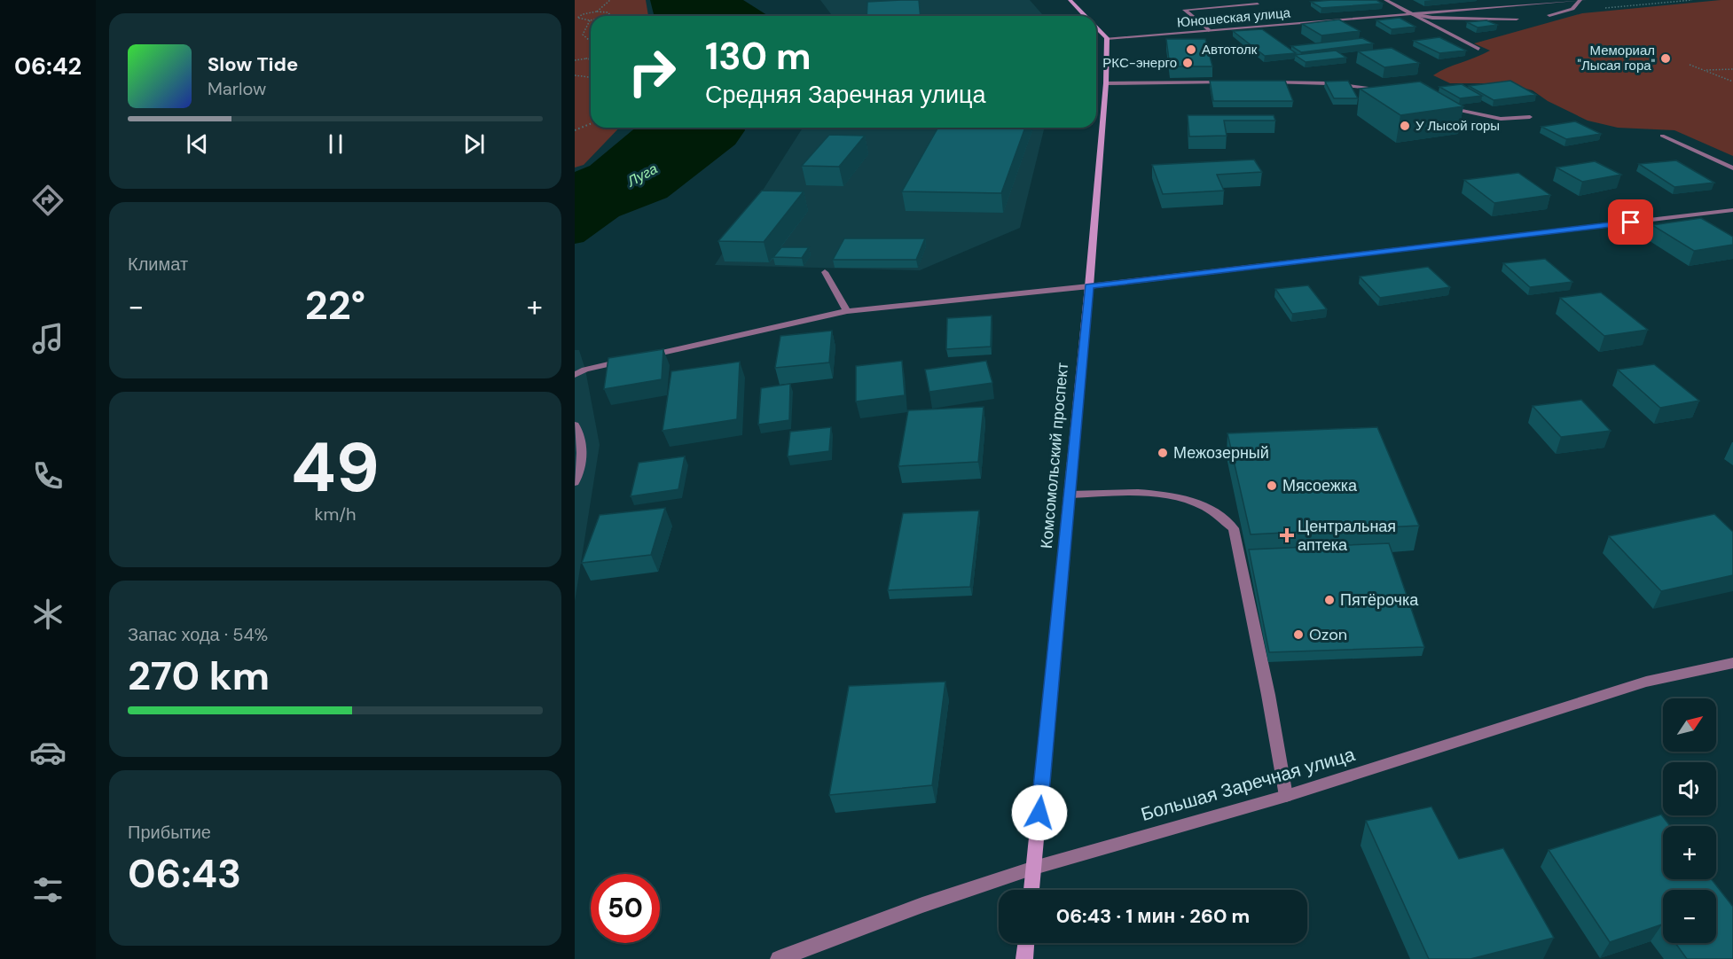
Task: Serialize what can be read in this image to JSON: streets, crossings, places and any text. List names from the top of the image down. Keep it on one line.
{"streets":{"main road":["Комсомольский проспект"],"street":["Юношеская улица","Большая Заречная улица"]},"crossings":[["Юношеская улица","Комсомольский проспект"],["Комсомольский проспект","Большая Заречная улица"]],"water":["Луга"],"places":{"other":["Автотолк","Мемориал \"Лысая гора\"","РКС-энерго","У Лысой горы","Межозерный","Мясоежка","Пятёрочка","Ozon"],"health":["Центральная аптека"]},"north":"top right","page":{"tabs":"06:42","turn":["130 m","Средняя Заречная улица"],"song":["Slow Tide","Marlow"],"tile":["Климат",["49","km/h"],["Запас хода · 54%","270 km"],["Прибытие","06:43"]],"heat":["−","22°","+"],"map_buttons":["+","−"],"limit":"50","trip":"06:43 · 1 мин · 260 m"}}
